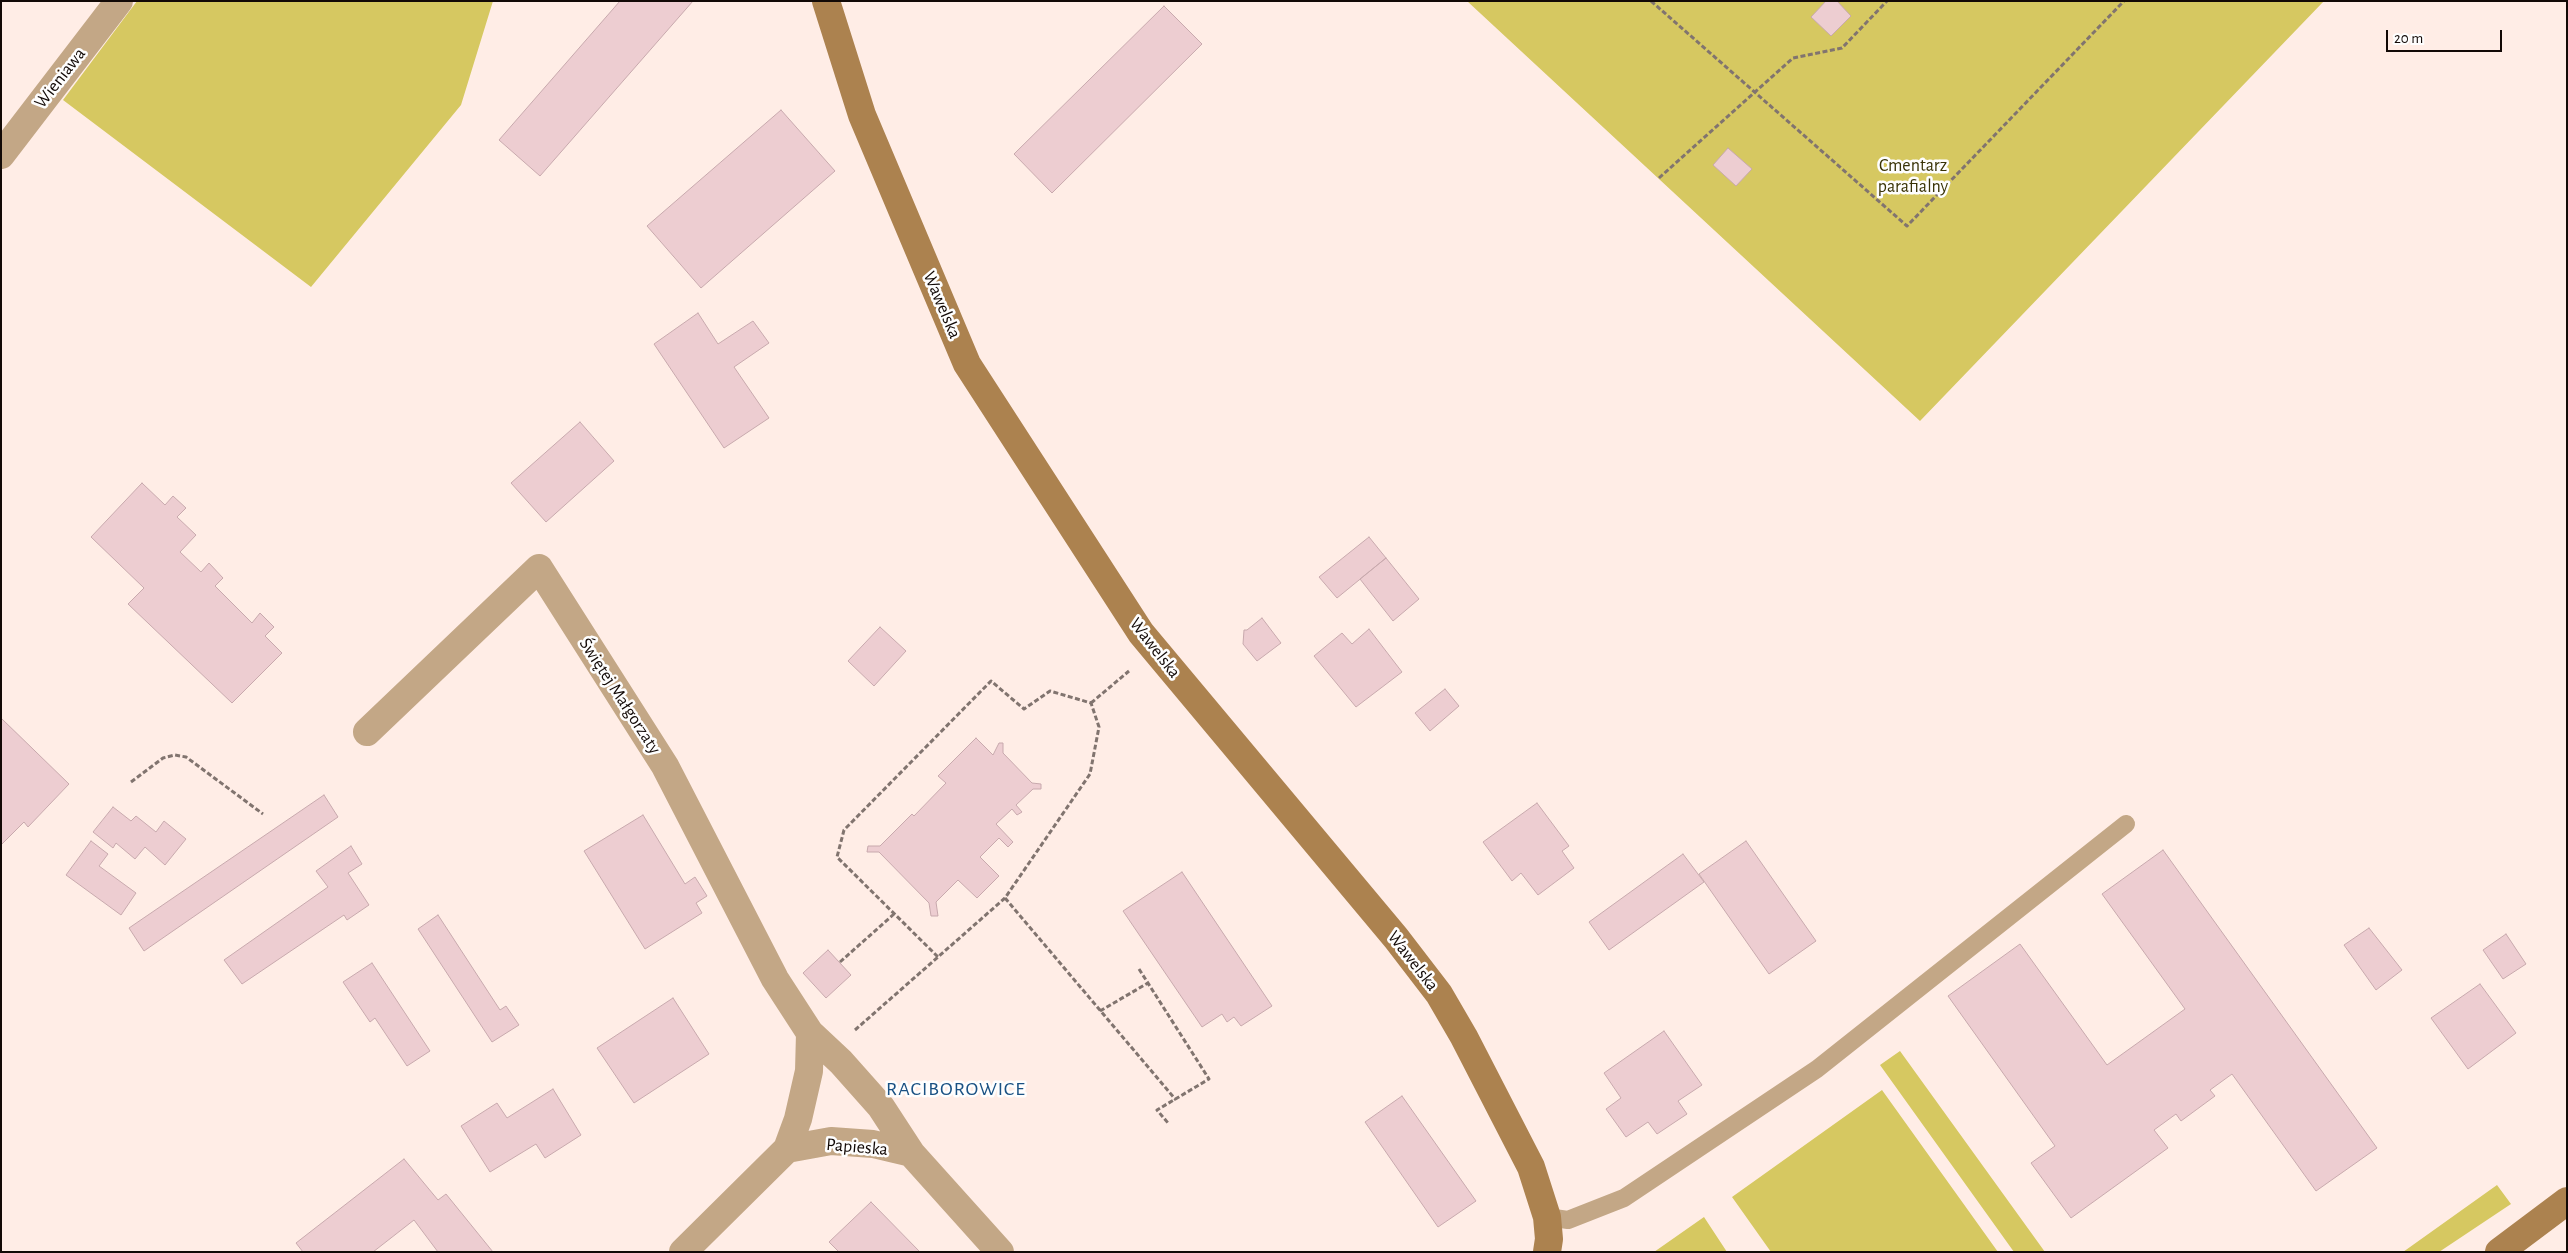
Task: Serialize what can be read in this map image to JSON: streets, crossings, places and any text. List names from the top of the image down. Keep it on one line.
{"streets":{"street":["Wieniawa","Wawelska","Świętej Małgorzaty","Papieska"]},"crossings":[["Świętej Małgorzaty","Papieska"]],"districts":["RACIBOROWICE"],"parks":["Cmentarz parafialny"],"scale_bar":"20 m"}
